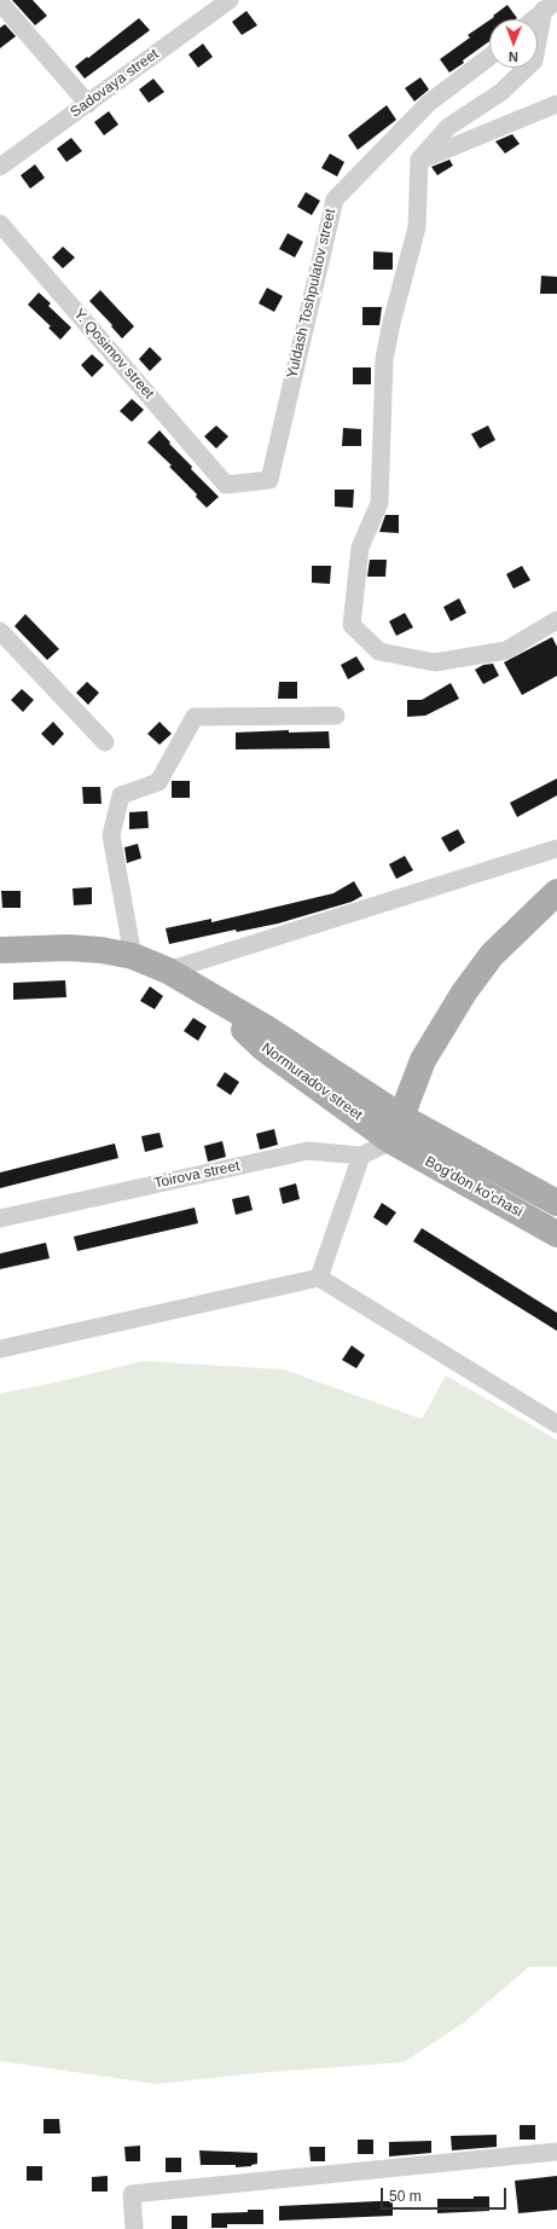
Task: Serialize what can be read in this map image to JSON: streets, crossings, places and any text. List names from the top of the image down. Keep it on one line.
{"streets":{"main road":["Normuradov street","Bog'don ko'chasi"],"street":["Sadovaya street","Yuldash Toshpulatov street","Y. Qosimov street","Toirova street"]},"crossings":[["Yuldash Toshpulatov street","Y. Qosimov street"],["Normuradov street","Bog'don ko'chasi"]],"scale_bar":"50 m","north":"bottom"}
